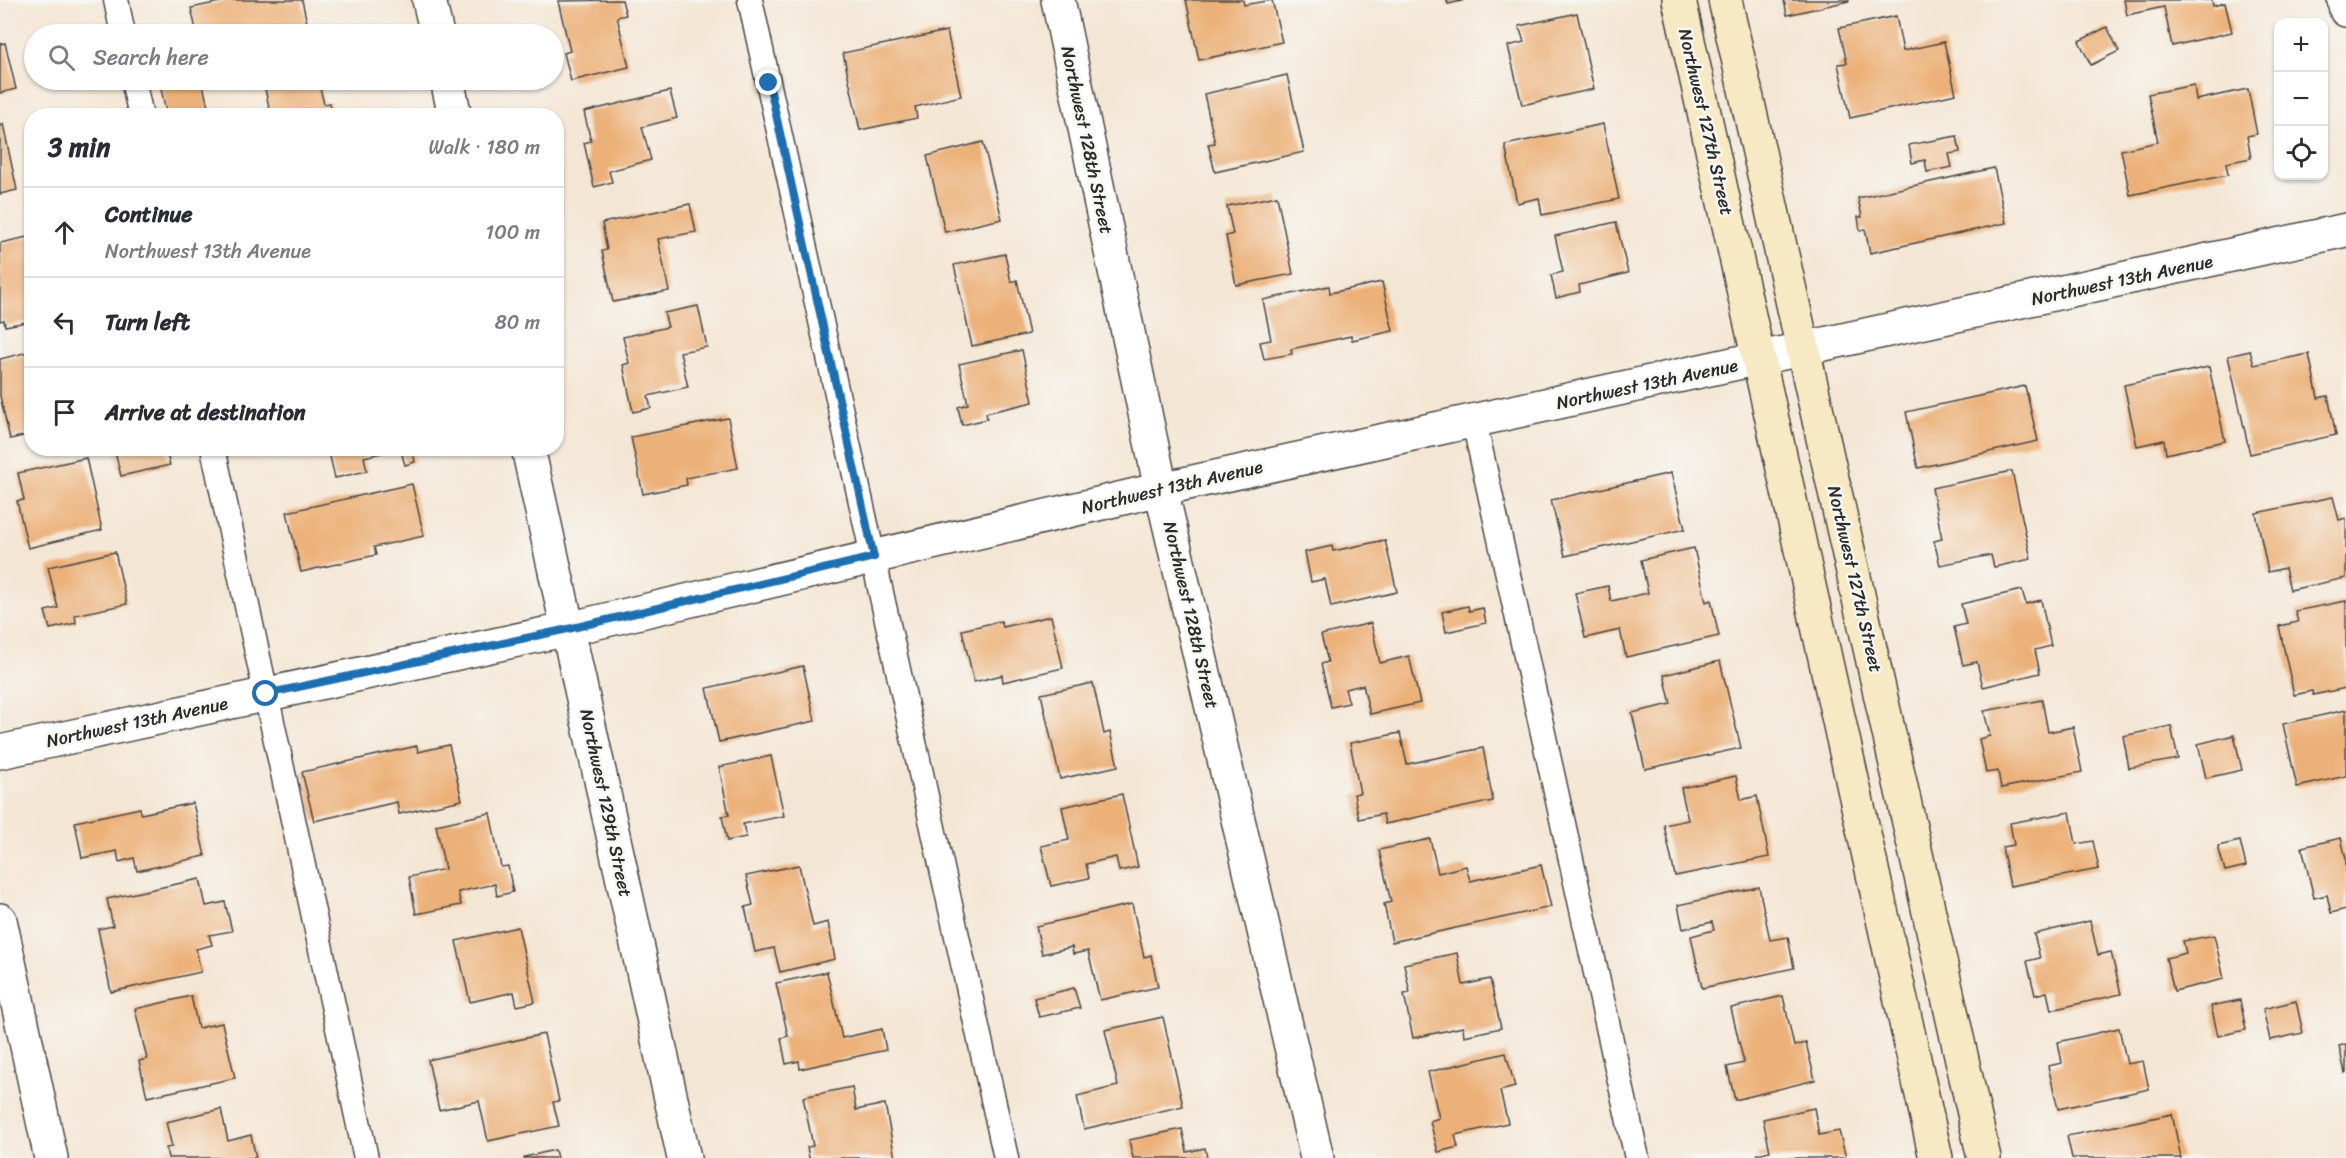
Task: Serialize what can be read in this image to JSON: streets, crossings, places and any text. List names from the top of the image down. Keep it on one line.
{"streets":{"street":["Northwest 127th Street","Northwest 128th Street","Northwest 13th Avenue","Northwest 129th Street"]},"crossings":[["Northwest 127th Street","Northwest 13th Avenue"],["Northwest 128th Street","Northwest 13th Avenue"],["Northwest 13th Avenue","Northwest 129th Street"]],"page":{"map_buttons":["+","−"],"search":"Search here","heading":["3 min","Walk · 180 m"],"list":[["Continue","Northwest 13th Avenue","100 m"],["Turn left","80 m"],"Arrive at destination"]}}
